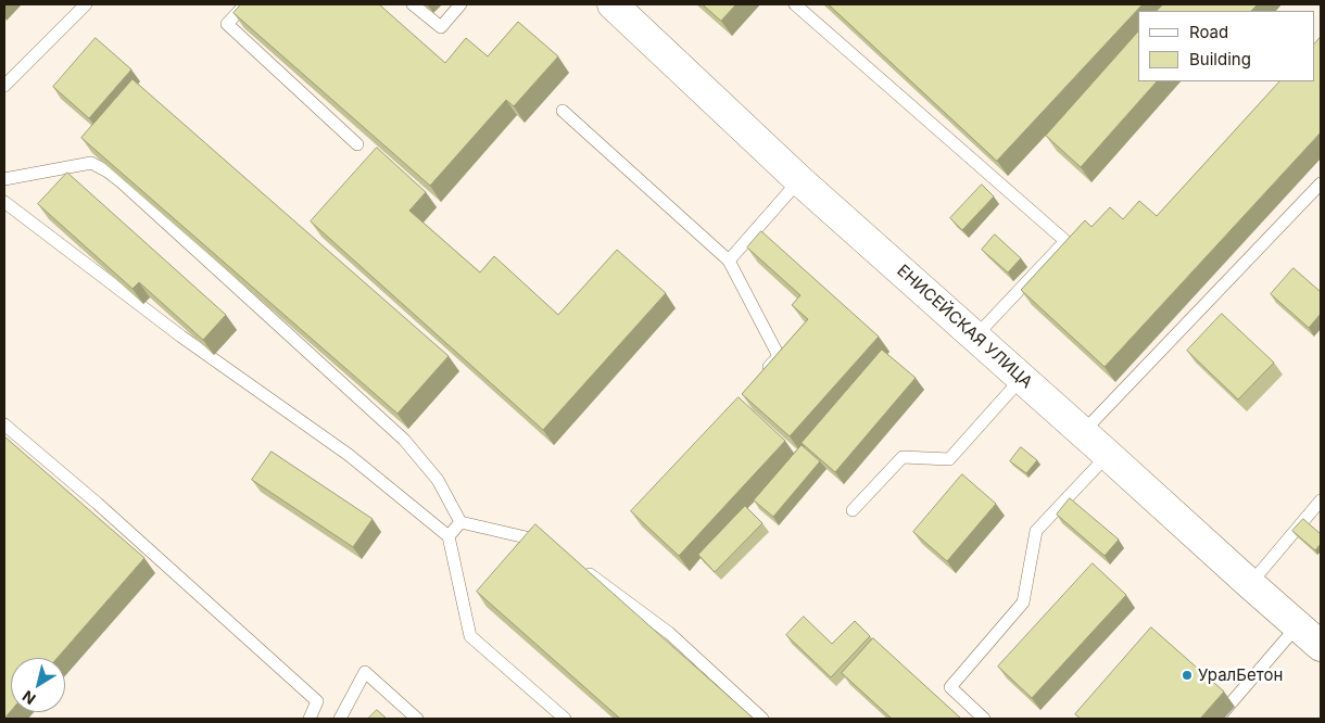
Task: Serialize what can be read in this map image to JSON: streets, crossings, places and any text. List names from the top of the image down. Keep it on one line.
{"streets":{"street":["ЕНИСЕЙСКАЯ УЛИЦА"]},"places":["УралБетон"],"legend":["Road","Building"],"north":"bottom left"}
